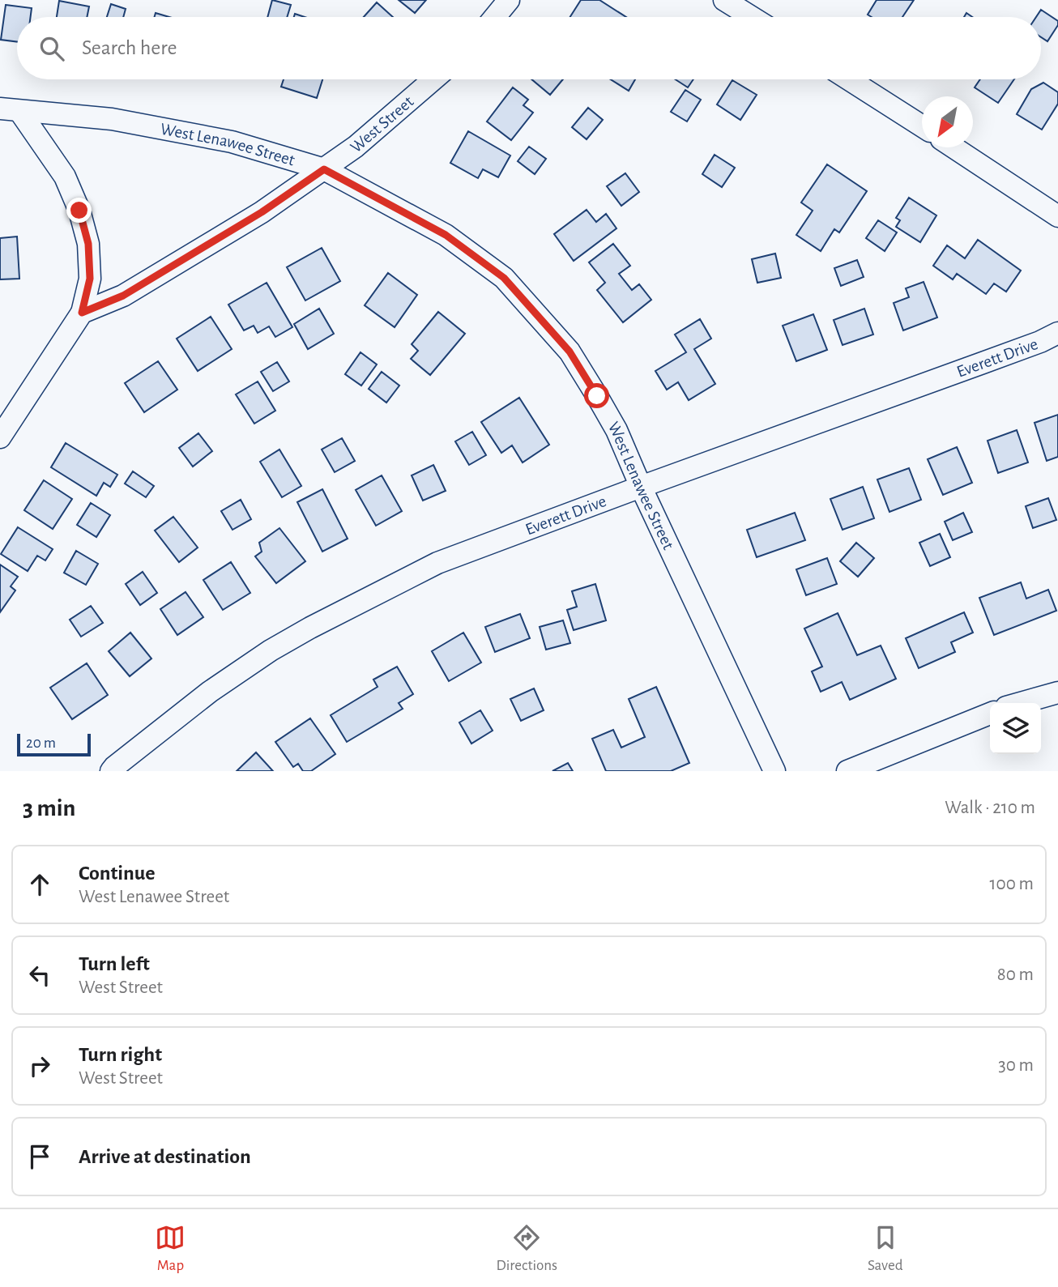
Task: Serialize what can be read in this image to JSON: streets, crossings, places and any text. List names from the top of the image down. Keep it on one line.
{"streets":{"street":["West Street","West Lenawee Street","Everett Drive"]},"crossings":[["West Street","West Lenawee Street"],["West Lenawee Street","Everett Drive"]],"scale_bar":"20 m","north":"bottom left","page":{"search":"Search here","scale":"20 m","heading":["3 min","Walk · 210 m"],"list":[["Continue","West Lenawee Street","100 m"],["Turn left","West Street","80 m"],["Turn right","West Street","30 m"],"Arrive at destination"],"nav":["Map","Directions","Saved"]}}
